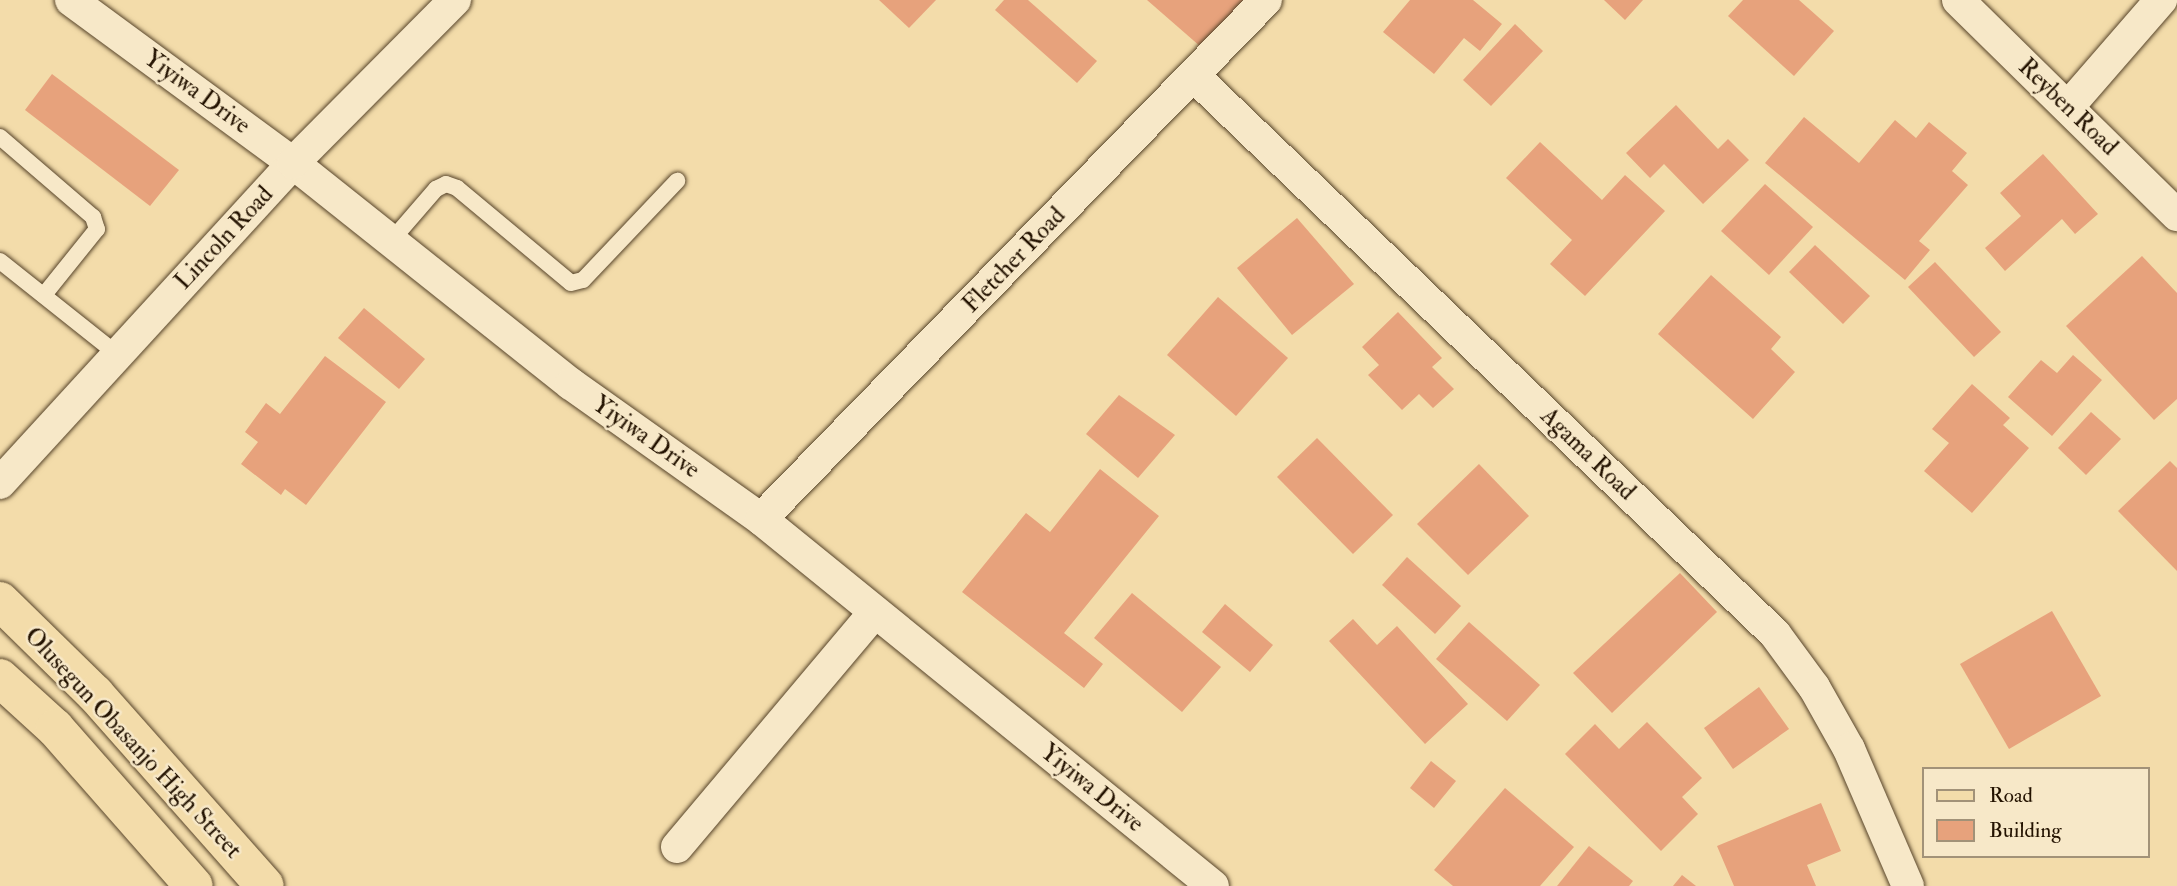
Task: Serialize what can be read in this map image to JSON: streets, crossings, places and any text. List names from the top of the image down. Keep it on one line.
{"streets":{"main road":["Olusegun Obasanjo High Street"],"street":["Yiyiwa Drive","Reyben Road","Lincoln Road","Fletcher Road","Agama Road"]},"crossings":[["Yiyiwa Drive","Lincoln Road"],["Yiyiwa Drive","Fletcher Road"],["Fletcher Road","Agama Road"]],"legend":["Road","Building"]}
